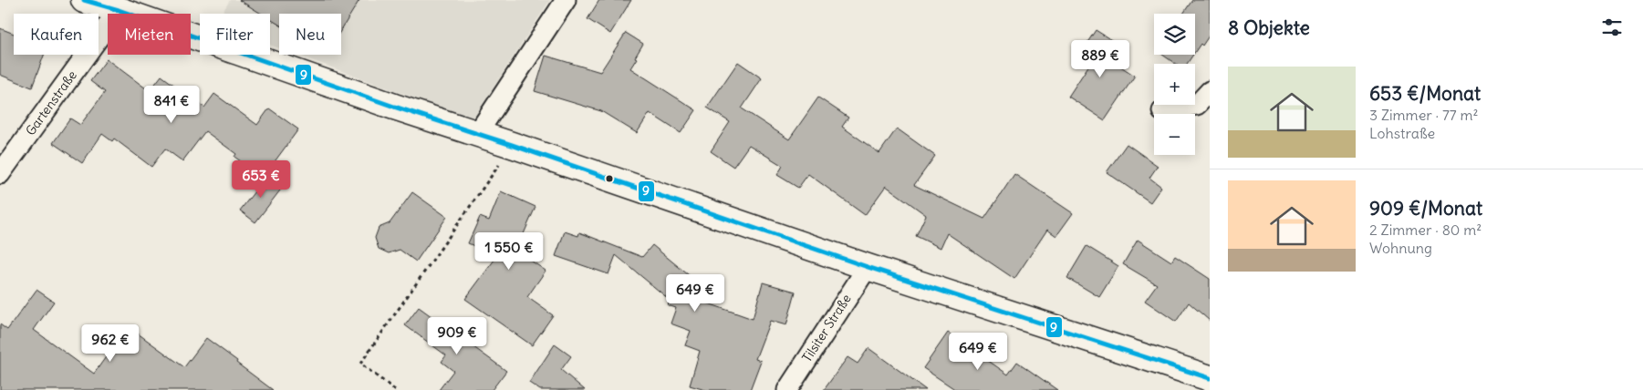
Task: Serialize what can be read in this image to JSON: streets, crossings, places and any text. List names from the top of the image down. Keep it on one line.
{"streets":{"street":["Gartenstraße","Tilsiter Straße"]},"lines":["transit line 9"],"page":{"heading":"8 Objekte","map_buttons":["+","−"],"chip":["Kaufen","Mieten","Filter","Neu"],"price":["889 €","841 €","653 €","1 550 €","649 €","909 €","962 €","649 €"],"list":[{"name":"653 €/Monat","note":"3 Zimmer · 77 m² · Lohstraße"},{"name":"909 €/Monat","note":"2 Zimmer · 80 m² · Wohnung"}]}}
